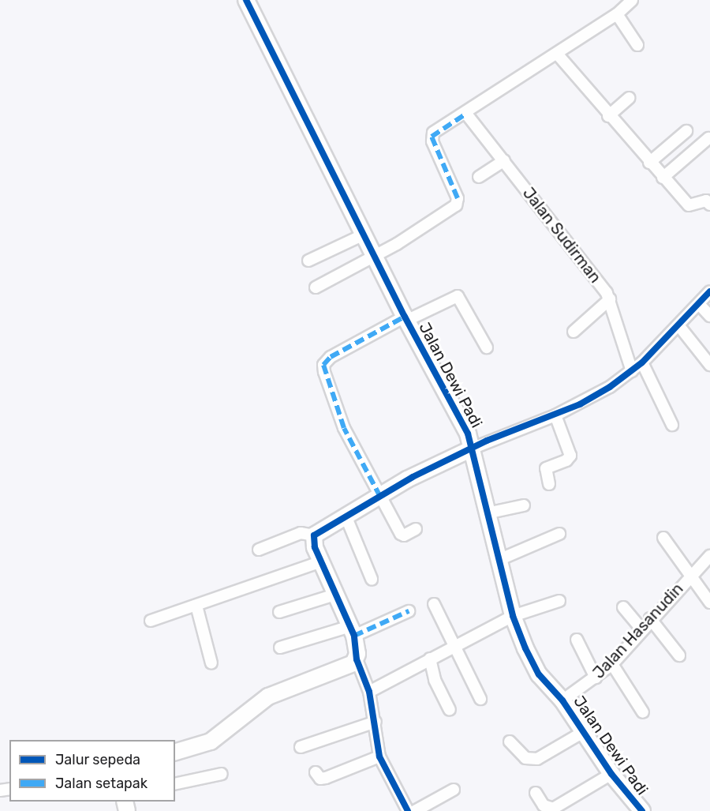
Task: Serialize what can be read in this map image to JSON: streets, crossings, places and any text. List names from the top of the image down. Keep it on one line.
{"streets":{"street":["Jalan Sudirman","Jalan Dewi Padi","Jalan Hasanudin"]},"crossings":[["Jalan Dewi Padi","Jalan Hasanudin"]],"legend":["Jalur sepeda","Jalan setapak"]}
